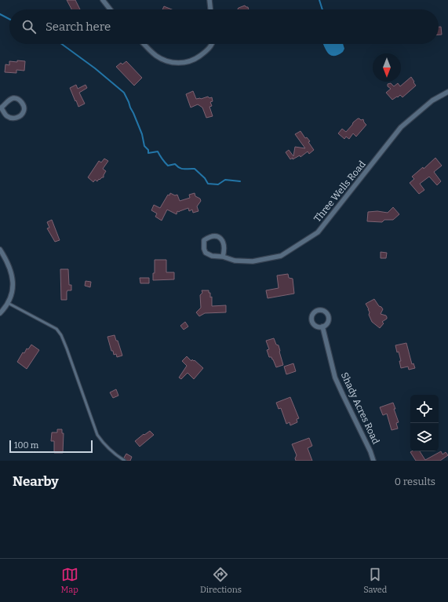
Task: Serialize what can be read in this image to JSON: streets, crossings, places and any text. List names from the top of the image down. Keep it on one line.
{"streets":{"street":["Three Wells Road","Shady Acres Road"]},"scale_bar":"100 m","north":"bottom","page":{"search":"Search here","scale":"100 m","heading":["Nearby","0 results"],"nav":["Map","Directions","Saved"]}}
